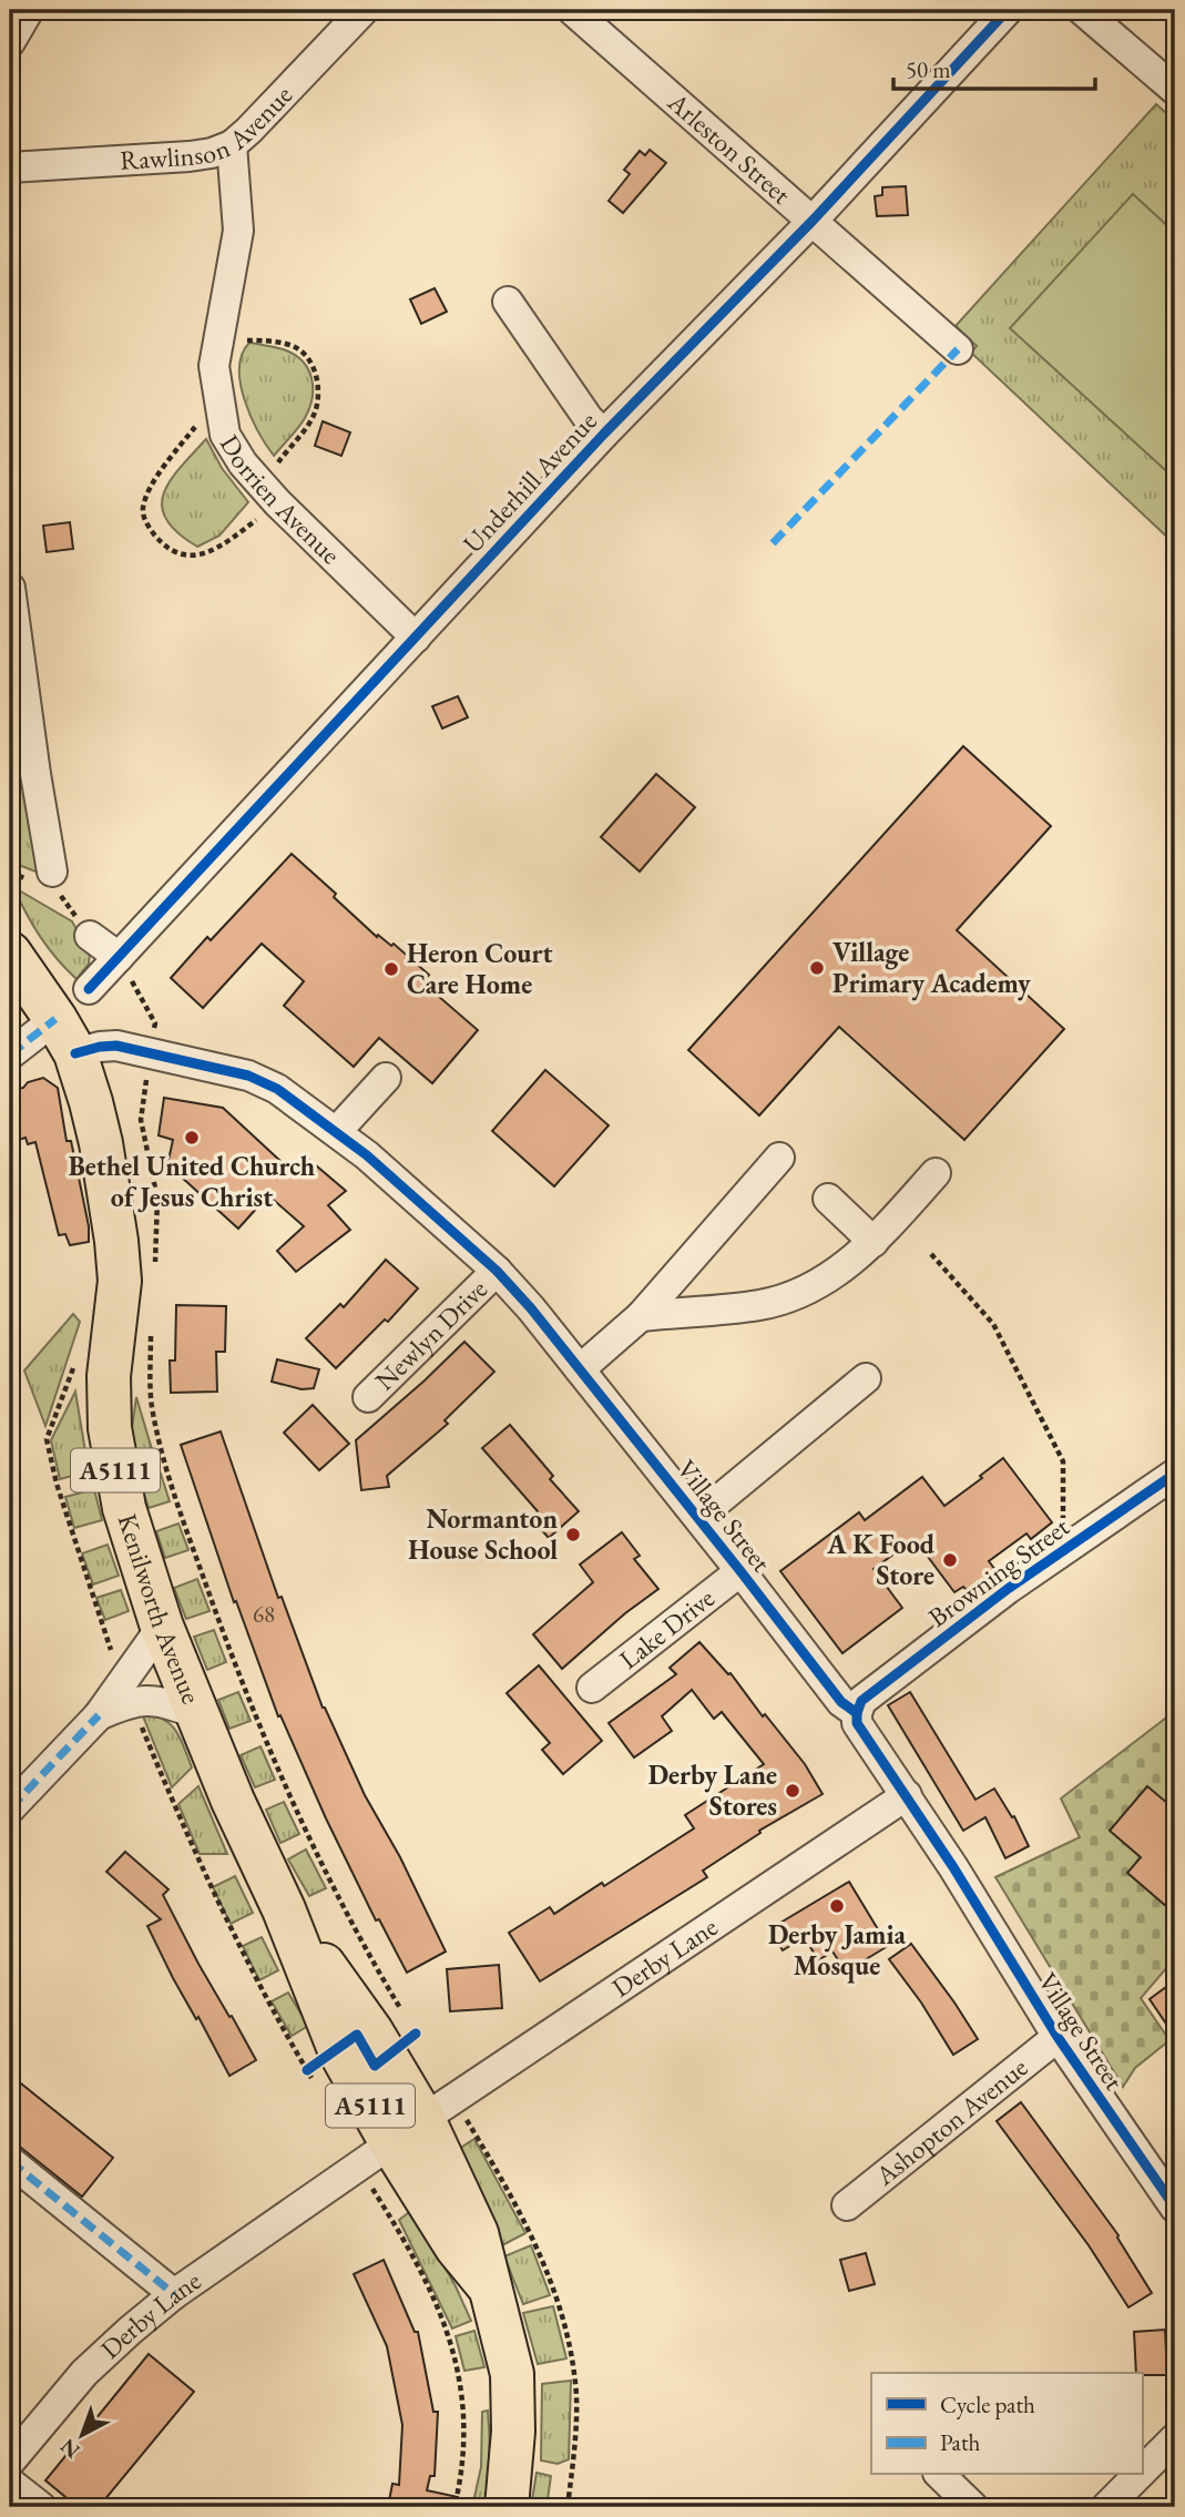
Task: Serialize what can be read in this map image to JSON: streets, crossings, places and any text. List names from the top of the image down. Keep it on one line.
{"streets":{"highway":["A5111","Kenilworth Avenue"],"street":["Rawlinson Avenue","Arleston Street","Underhill Avenue","Dorrien Avenue","Newlyn Drive","Village Street","Browning Street","Lake Drive","Derby Lane","Ashopton Avenue"]},"crossings":[["Rawlinson Avenue","Dorrien Avenue"],["Arleston Street","Underhill Avenue"],["Underhill Avenue","Dorrien Avenue"],["Newlyn Drive","Village Street"],["A5111","Village Street"],["A5111","Kenilworth Avenue"],["Village Street","Browning Street"],["Village Street","Kenilworth Avenue"],["Village Street","Lake Drive"],["Village Street","Derby Lane"],["Village Street","Ashopton Avenue"],["Kenilworth Avenue","Derby Lane"]],"places":["Village Primary Academy","Heron Court Care Home","Bethel United Church of Jesus Christ","Normanton House School","A K Food Store","Derby Lane Stores","Derby Jamia Mosque"],"house_numbers":["68"],"legend":["Cycle path","Path"],"scale_bar":"50 m","north":"bottom left"}
